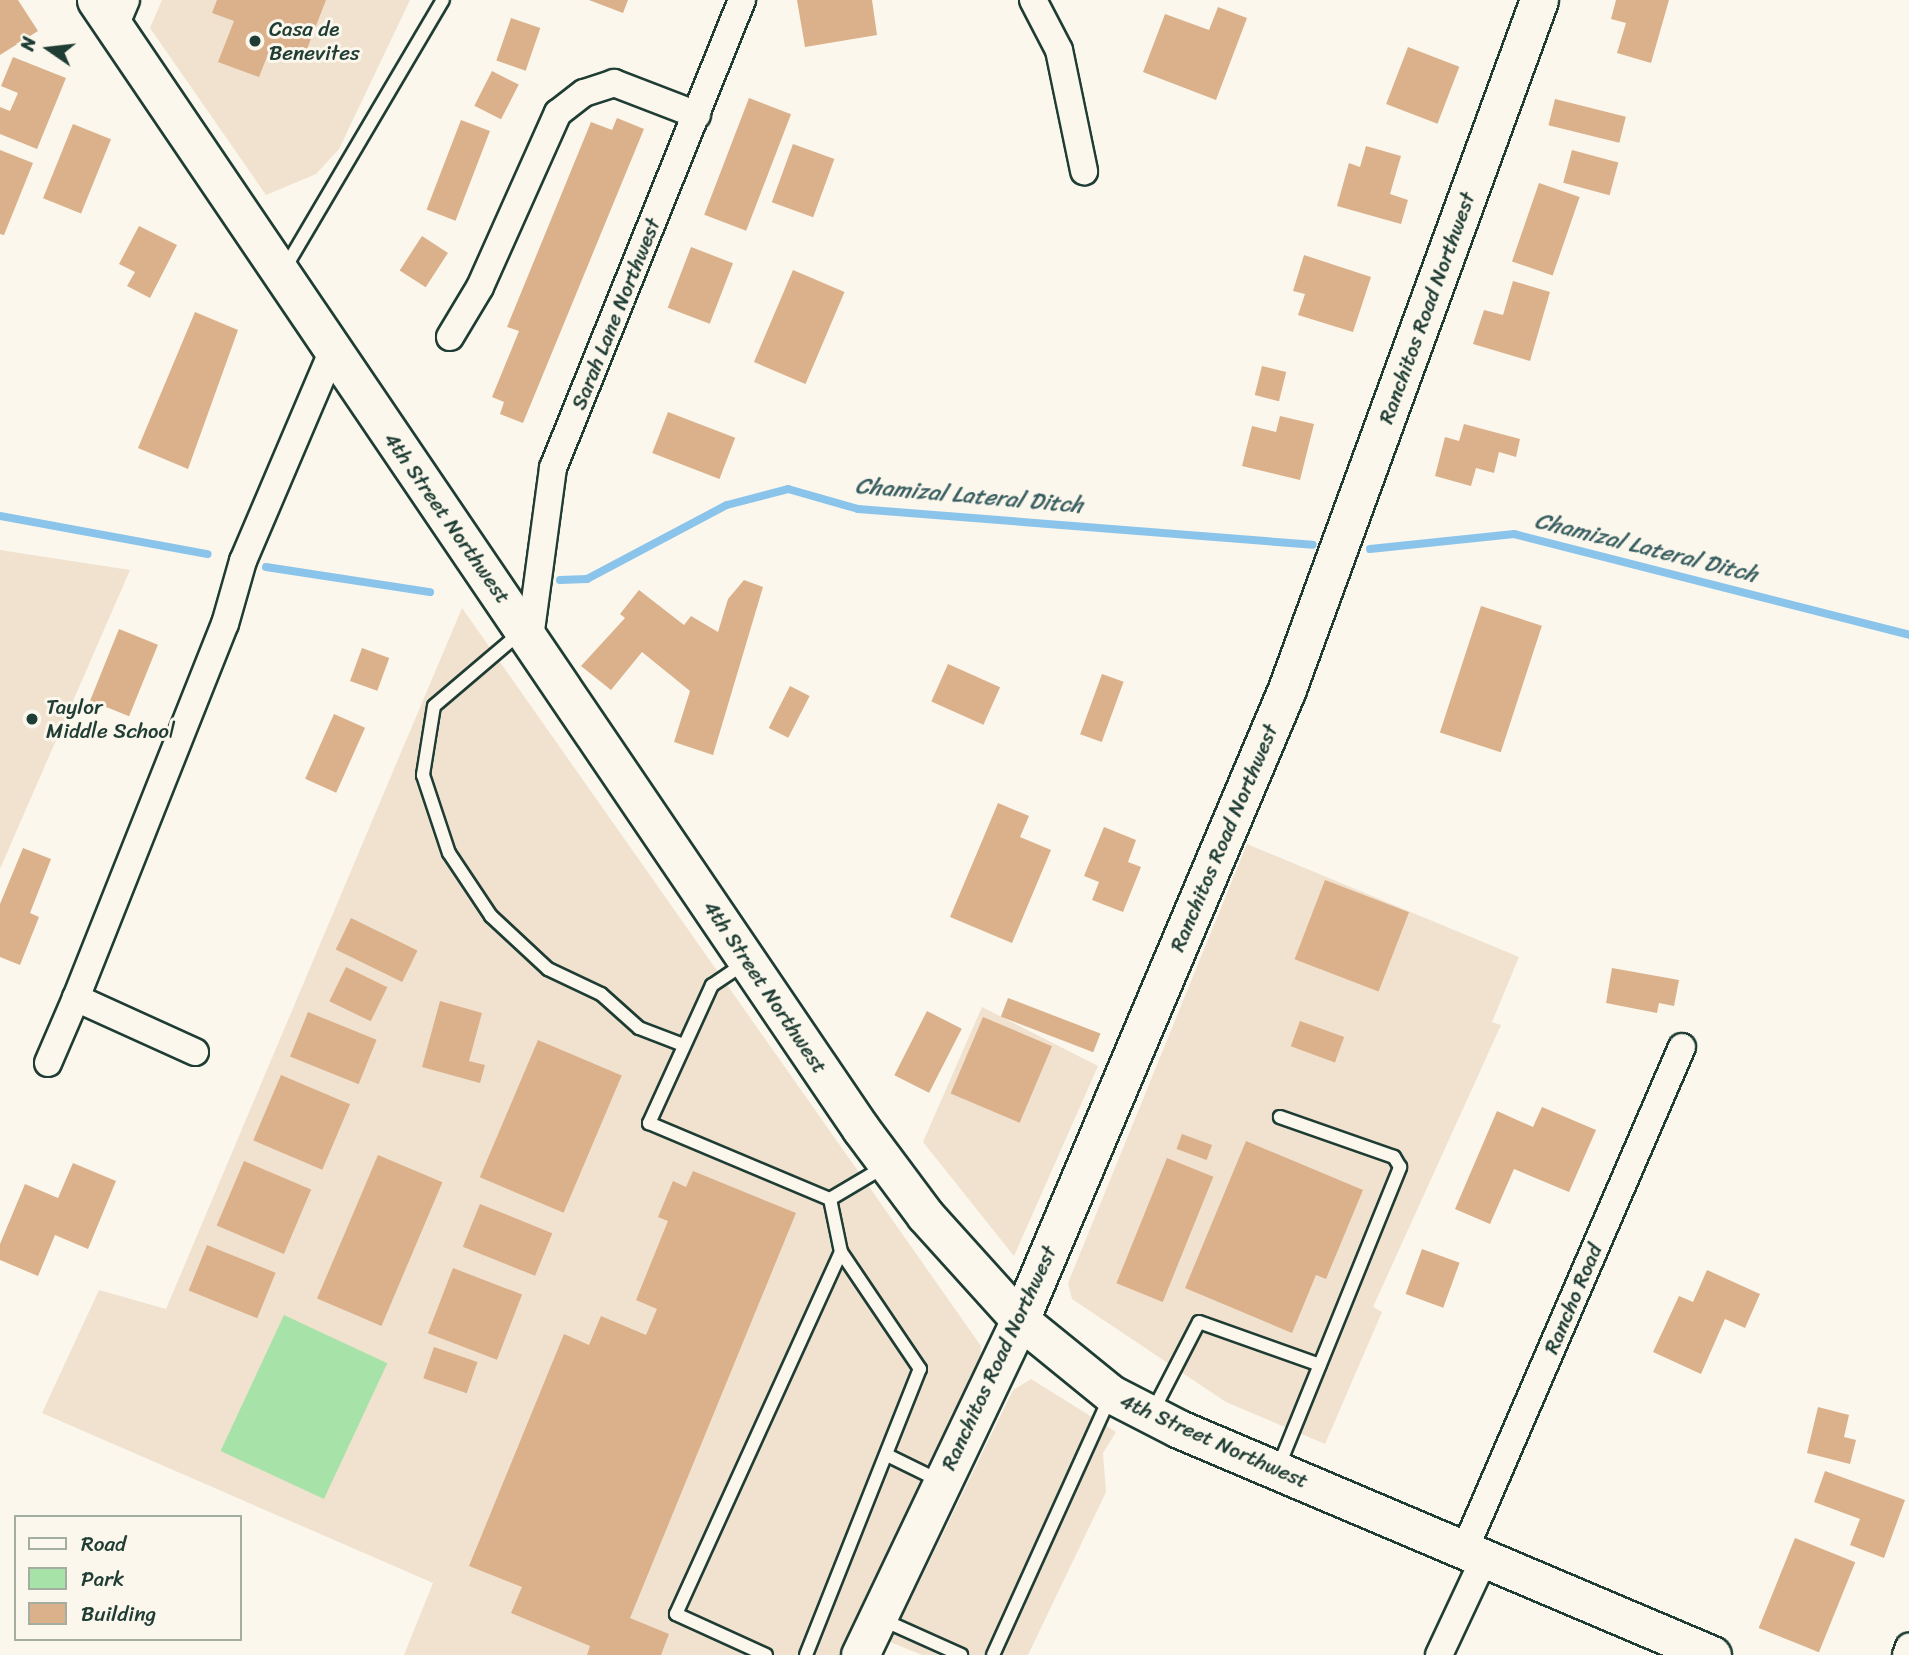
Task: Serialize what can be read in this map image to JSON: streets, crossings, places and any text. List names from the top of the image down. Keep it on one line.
{"streets":{"main road":["Ranchitos Road Northwest","4th Street Northwest"],"street":["Sarah Lane Northwest","Rancho Road"]},"crossings":[["Ranchitos Road Northwest","4th Street Northwest"],["Sarah Lane Northwest","4th Street Northwest"],["4th Street Northwest","Rancho Road"]],"water":["Chamizal Lateral Ditch"],"places":["Casa de Benevites","Taylor Middle School"],"legend":["Road","Park","Building"],"north":"left"}
